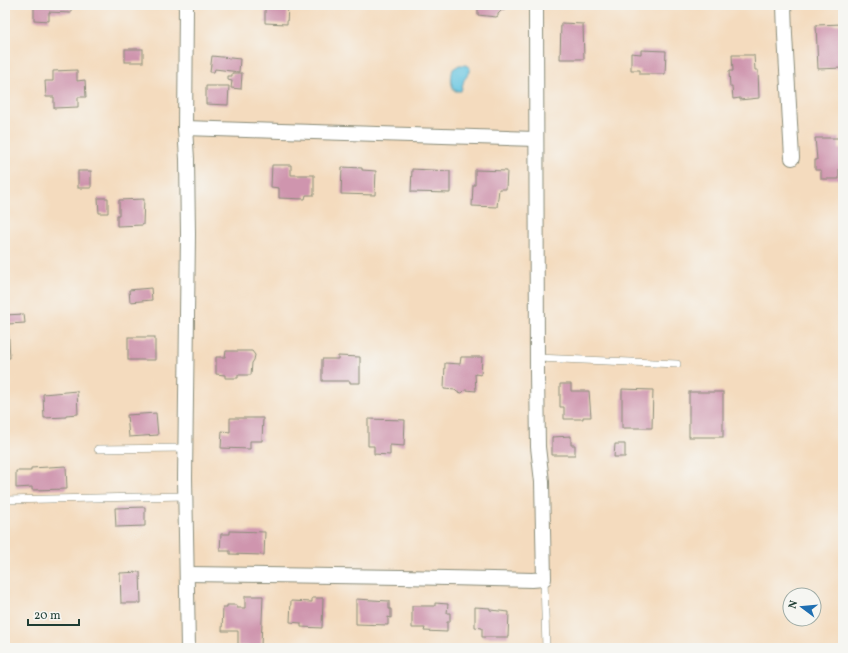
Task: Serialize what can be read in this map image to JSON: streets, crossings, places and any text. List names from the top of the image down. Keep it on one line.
{"scale_bar":"20 m","north":"left"}
